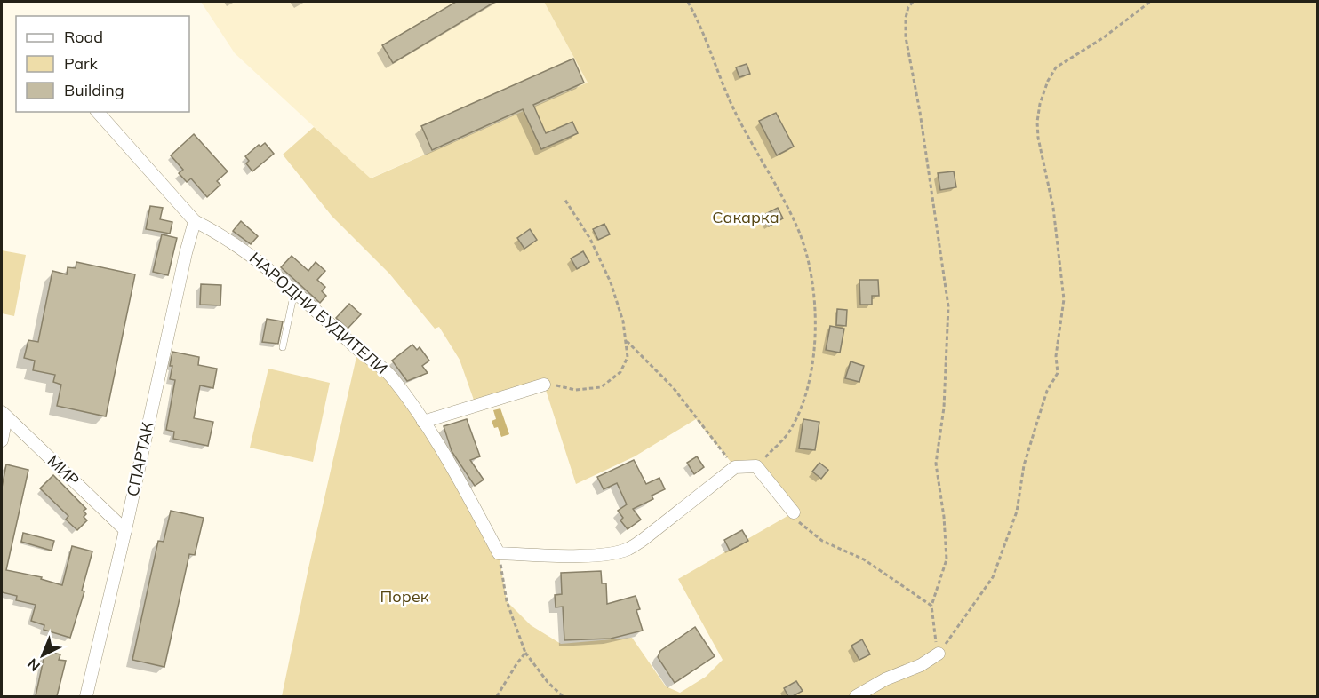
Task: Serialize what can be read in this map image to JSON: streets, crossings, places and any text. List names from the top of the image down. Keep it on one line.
{"streets":{"street":["НАРОДНИ БУДИТЕЛИ","СПАРТАК","МИР"]},"crossings":[["НАРОДНИ БУДИТЕЛИ","СПАРТАК"],["СПАРТАК","МИР"]],"parks":["Сакарка","Порек"],"legend":["Road","Park","Building"],"north":"bottom left"}
